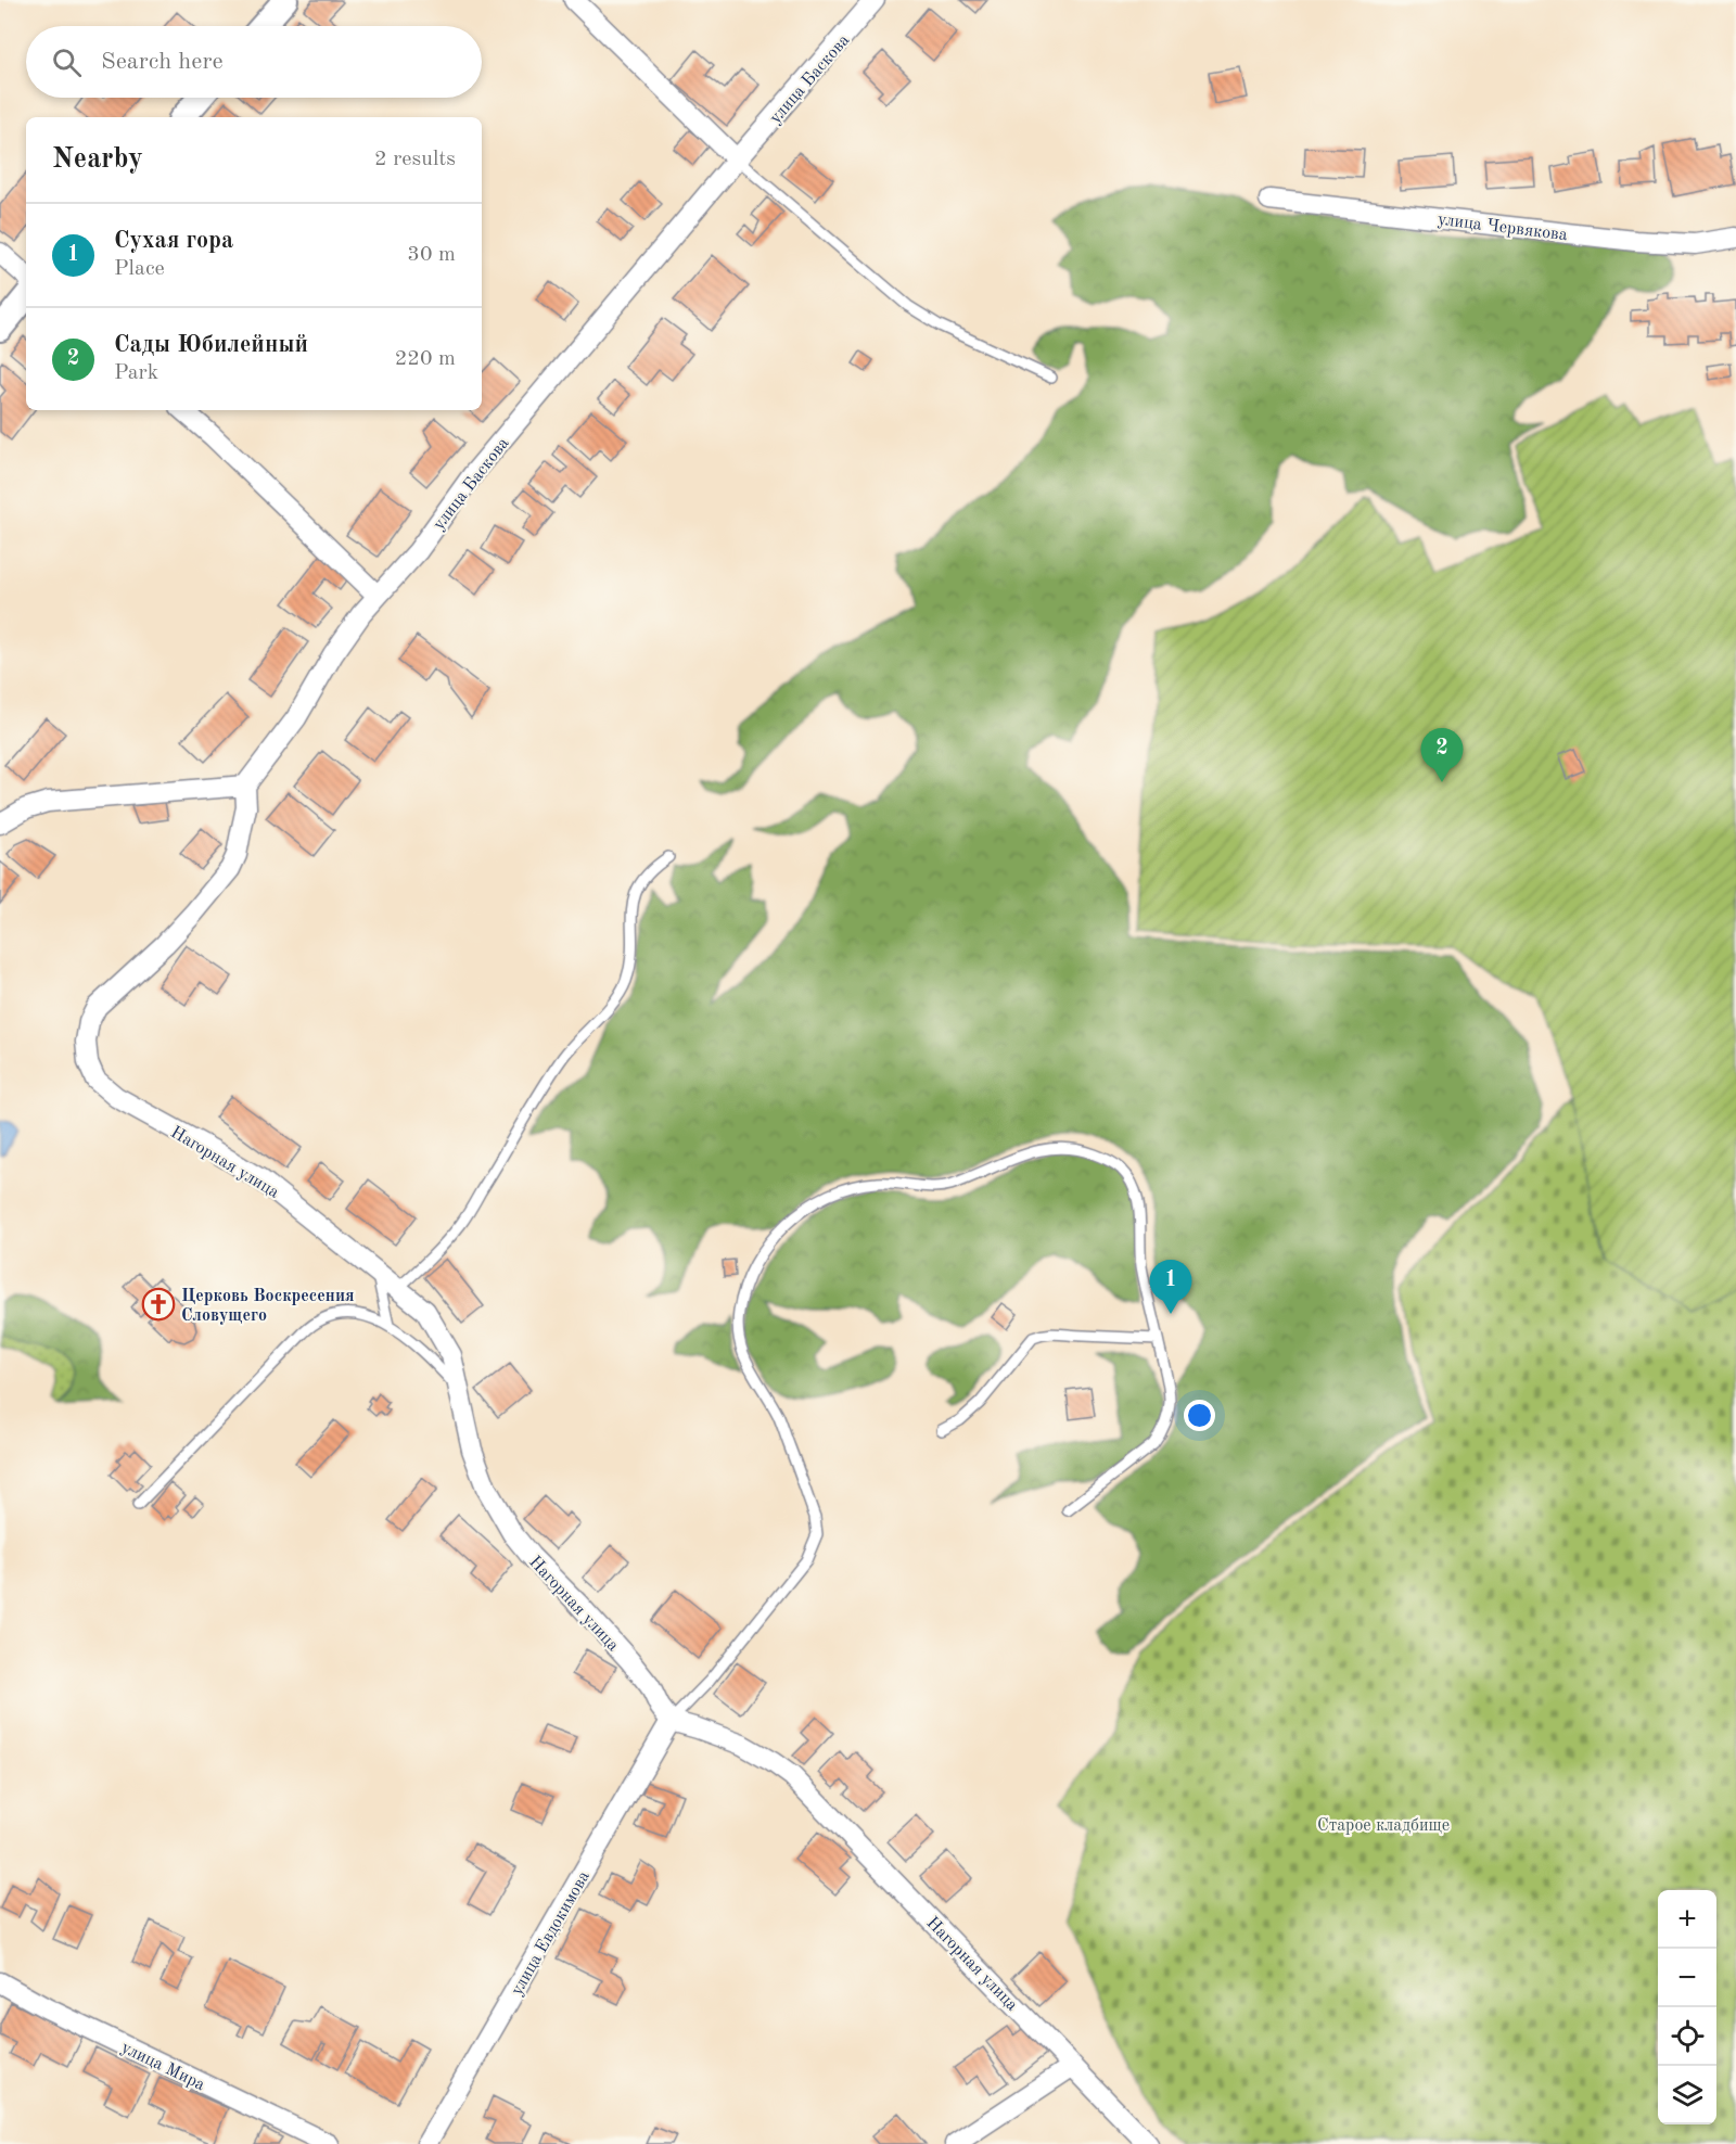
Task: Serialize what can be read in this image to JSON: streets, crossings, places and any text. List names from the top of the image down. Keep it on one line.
{"streets":{"street":["улица Баскова","улица Червякова","Нагорная улица","улица Евдокимова","улица Мира"]},"crossings":[["улица Баскова","Нагорная улица"],["Нагорная улица","улица Евдокимова"]],"parks":["Старое кладбище"],"places":{"church":["Церковь Воскресения Словущего"]},"page":{"search":"Search here","heading":["Nearby","2 results"],"list":[{"mark":"1","name":"Сухая гора","note":"Place","value":"30 m"},{"mark":"2","name":"Сады Юбилейный","note":"Park","value":"220 m"}],"pins":["2","1"],"map_buttons":["+","−"]}}
